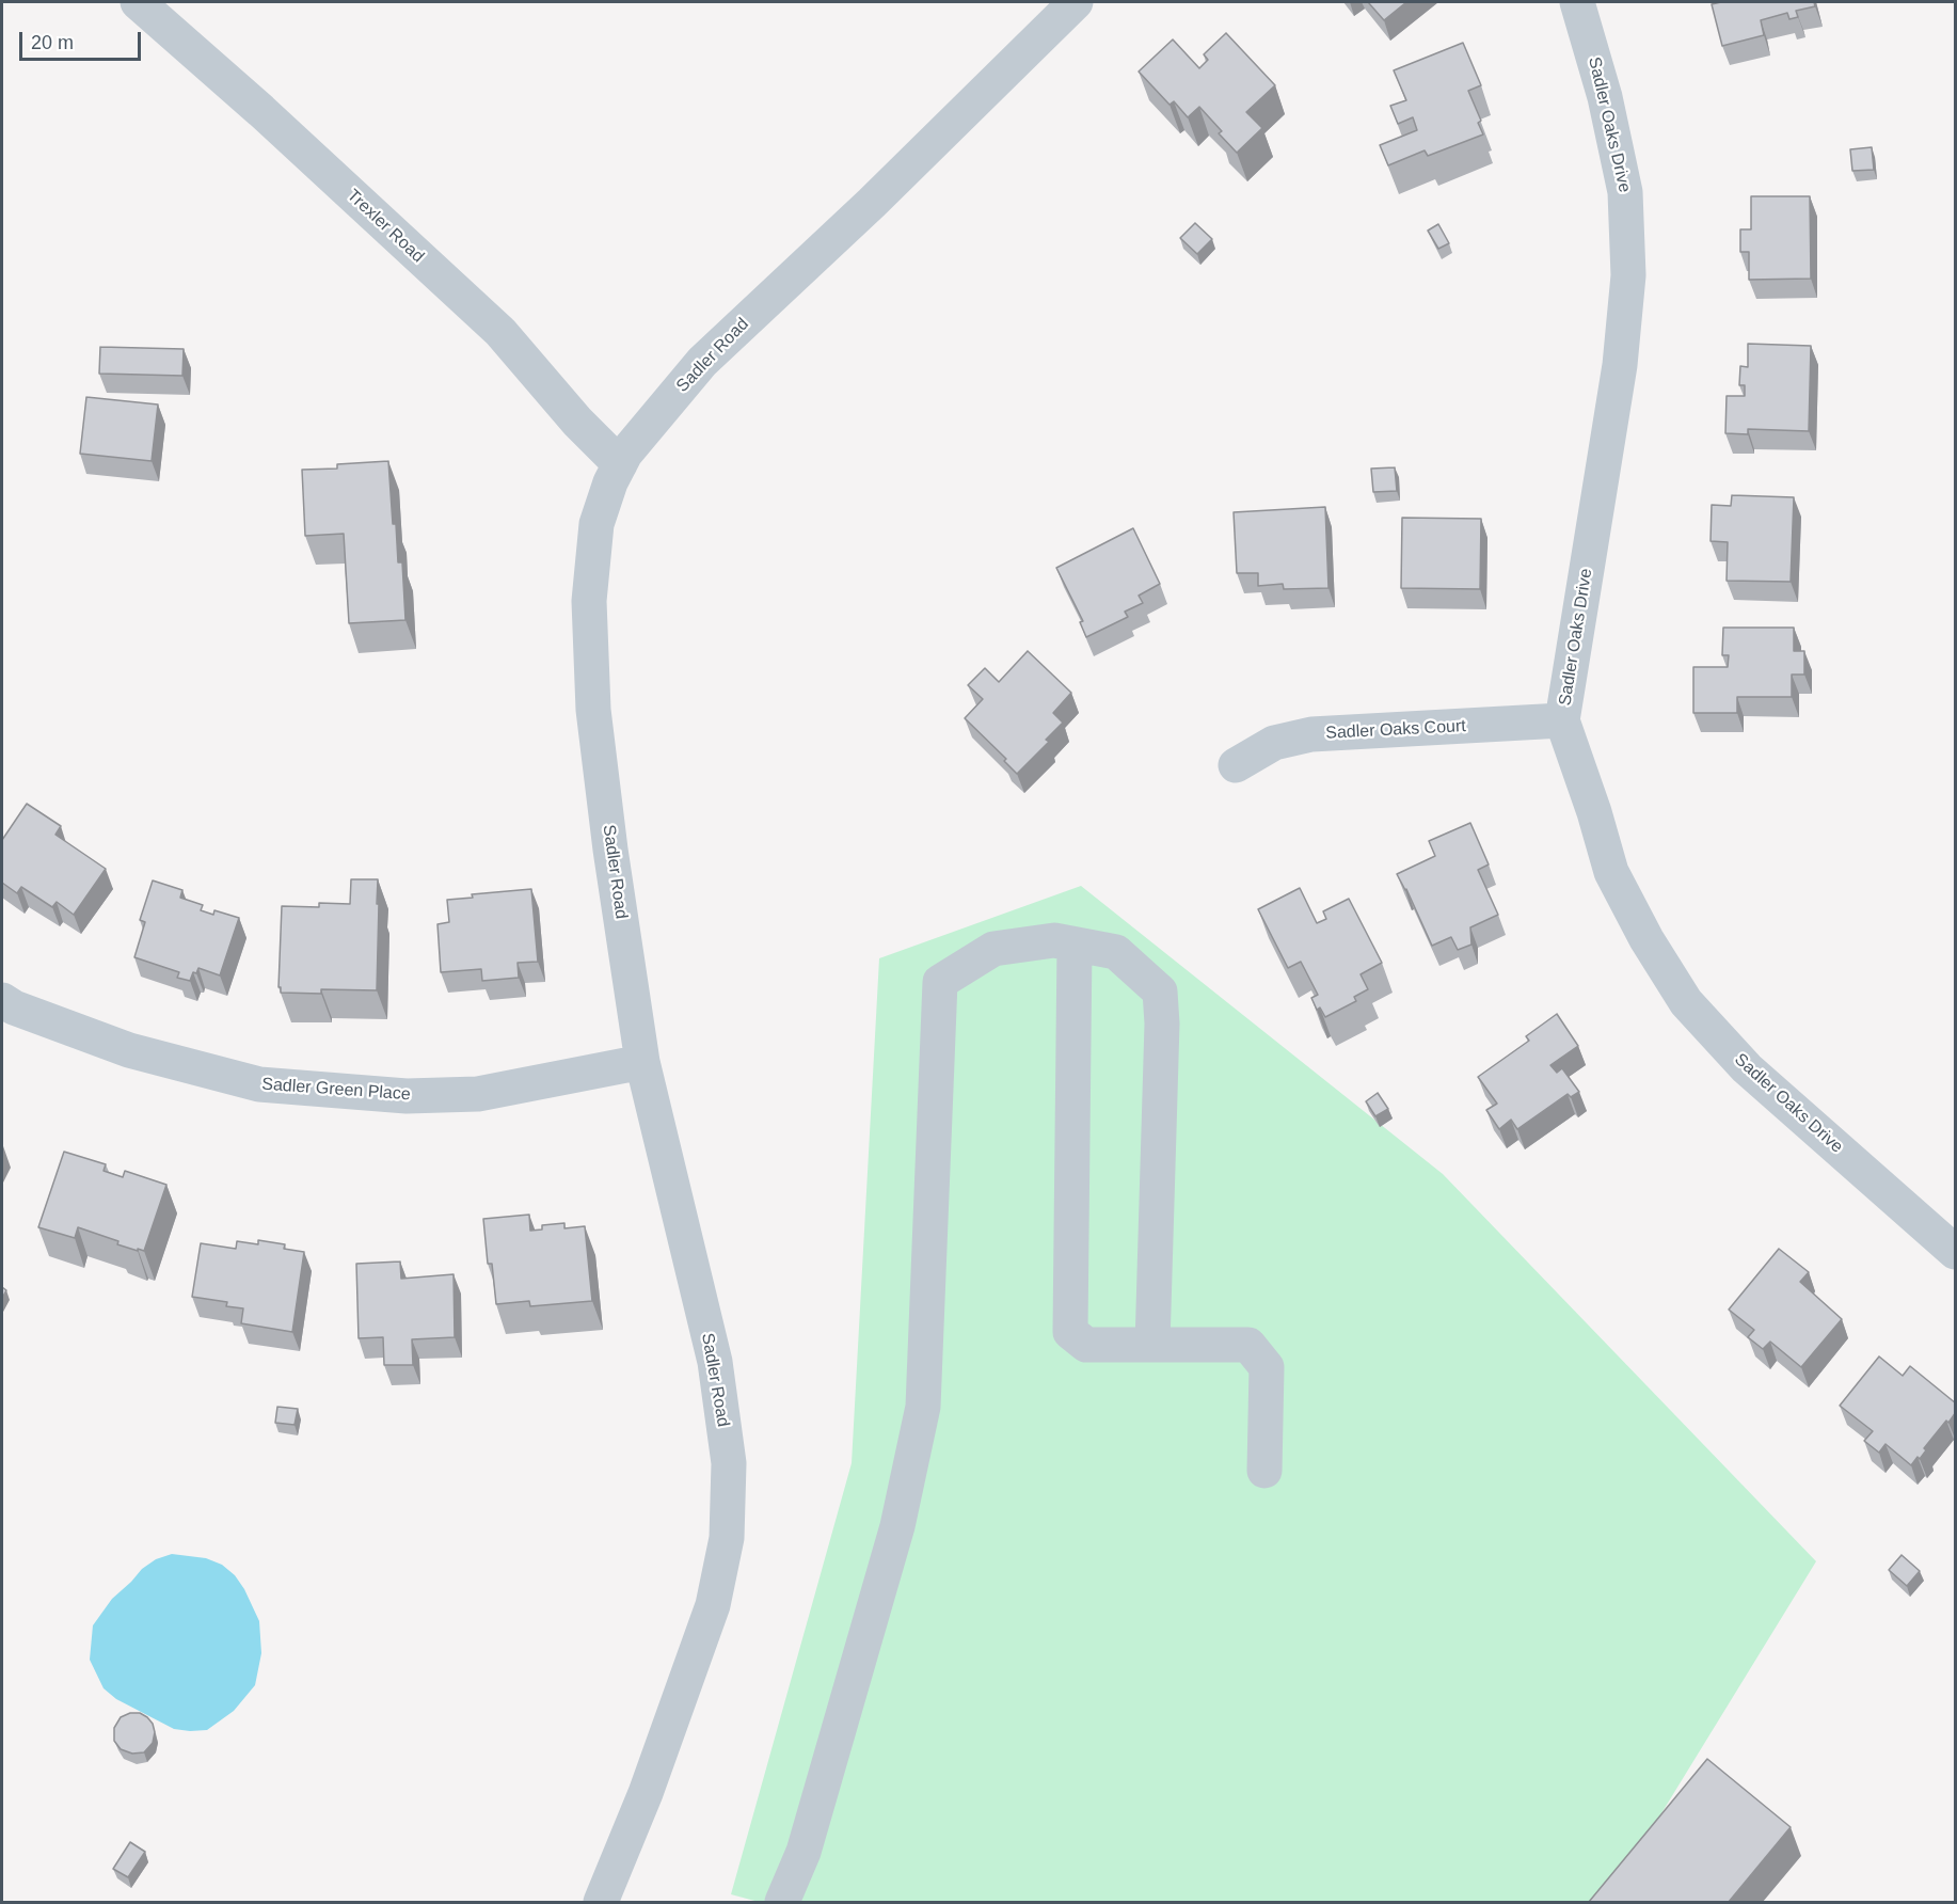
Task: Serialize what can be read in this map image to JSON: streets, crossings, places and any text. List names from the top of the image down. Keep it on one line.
{"streets":{"street":["Sadler Oaks Drive","Trexler Road","Sadler Road","Sadler Oaks Court","Sadler Green Place"]},"crossings":[["Sadler Oaks Drive","Sadler Oaks Court"],["Trexler Road","Sadler Road"],["Sadler Road","Sadler Green Place"]],"scale_bar":"20 m"}
